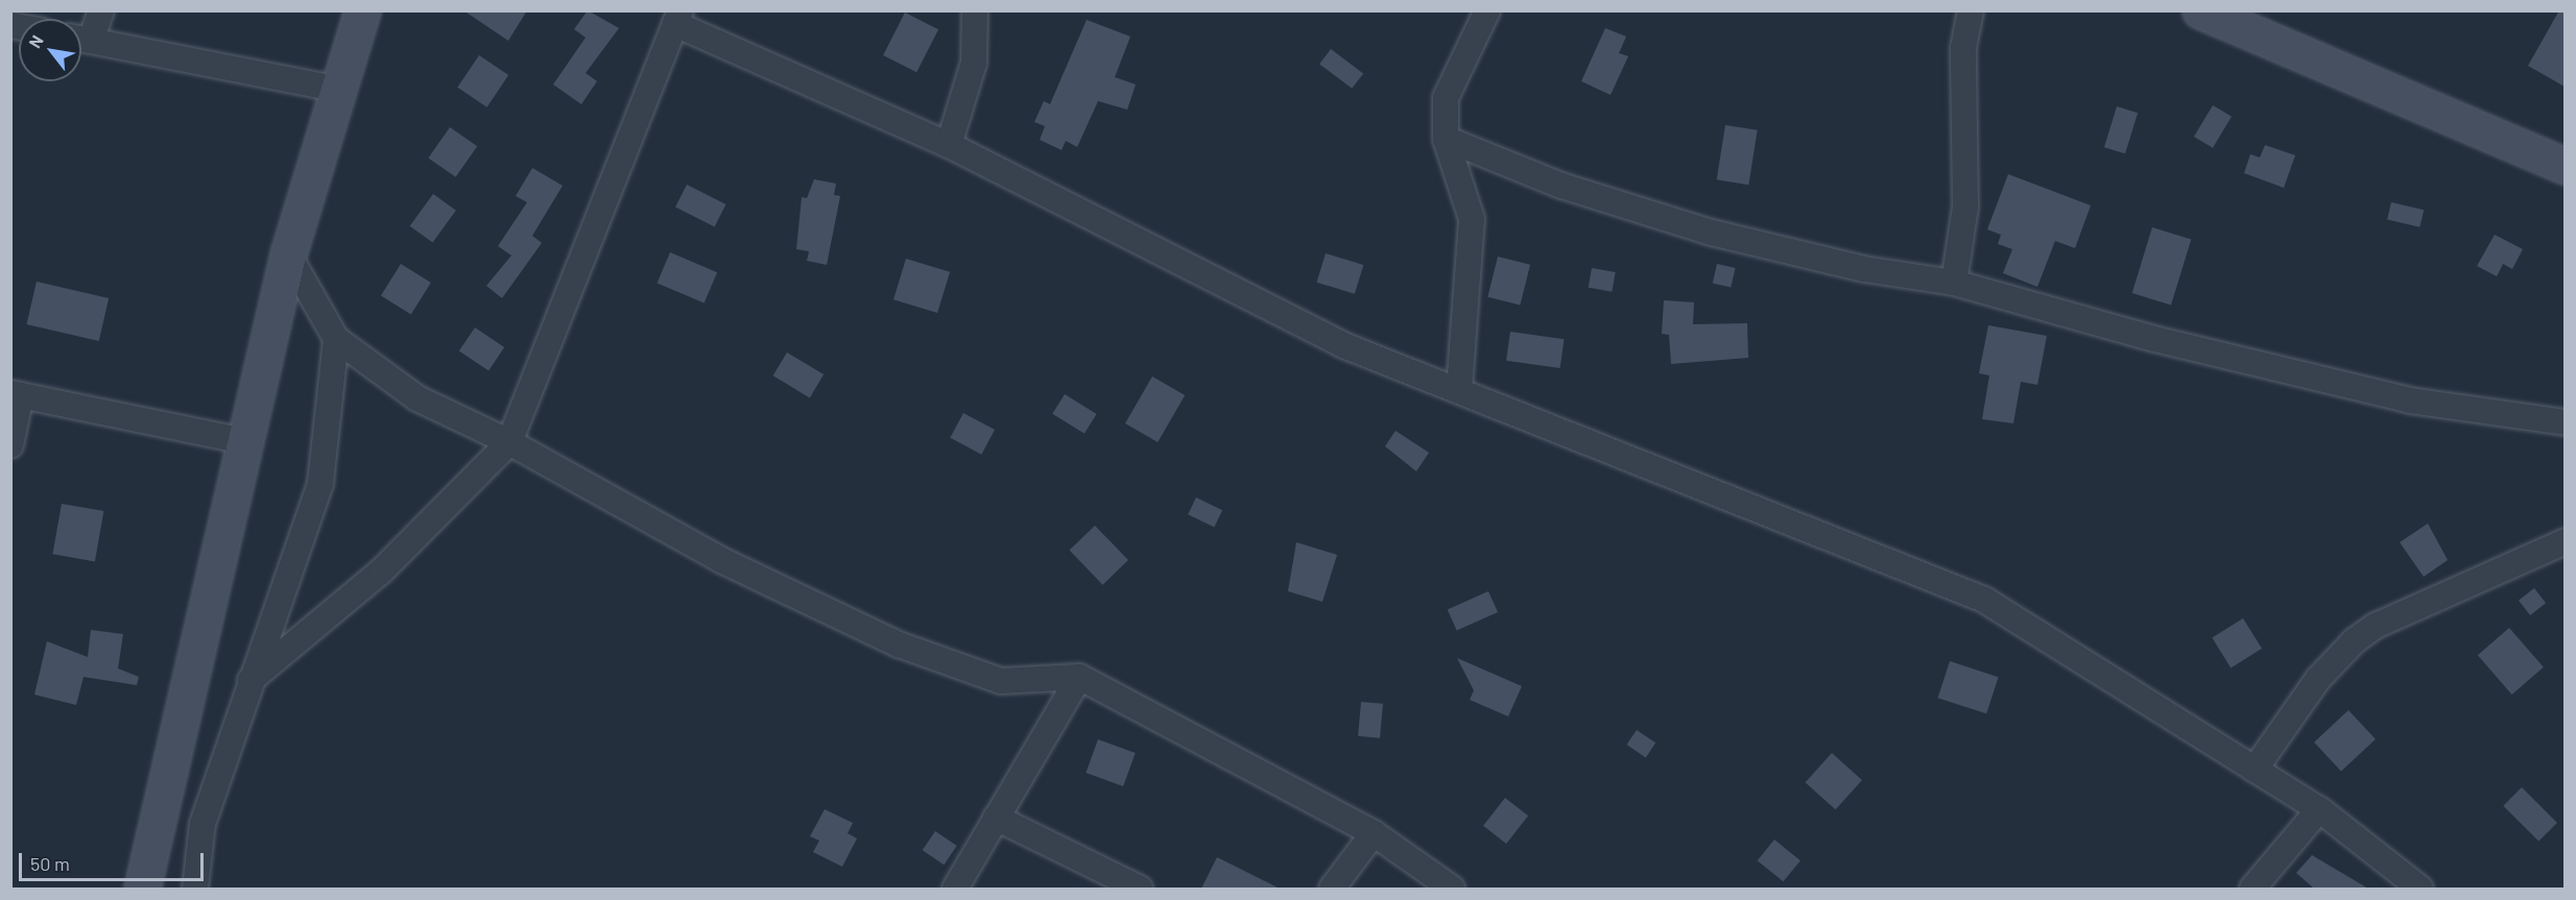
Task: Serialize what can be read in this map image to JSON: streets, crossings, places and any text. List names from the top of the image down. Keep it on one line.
{"scale_bar":"50 m","north":"top left"}
